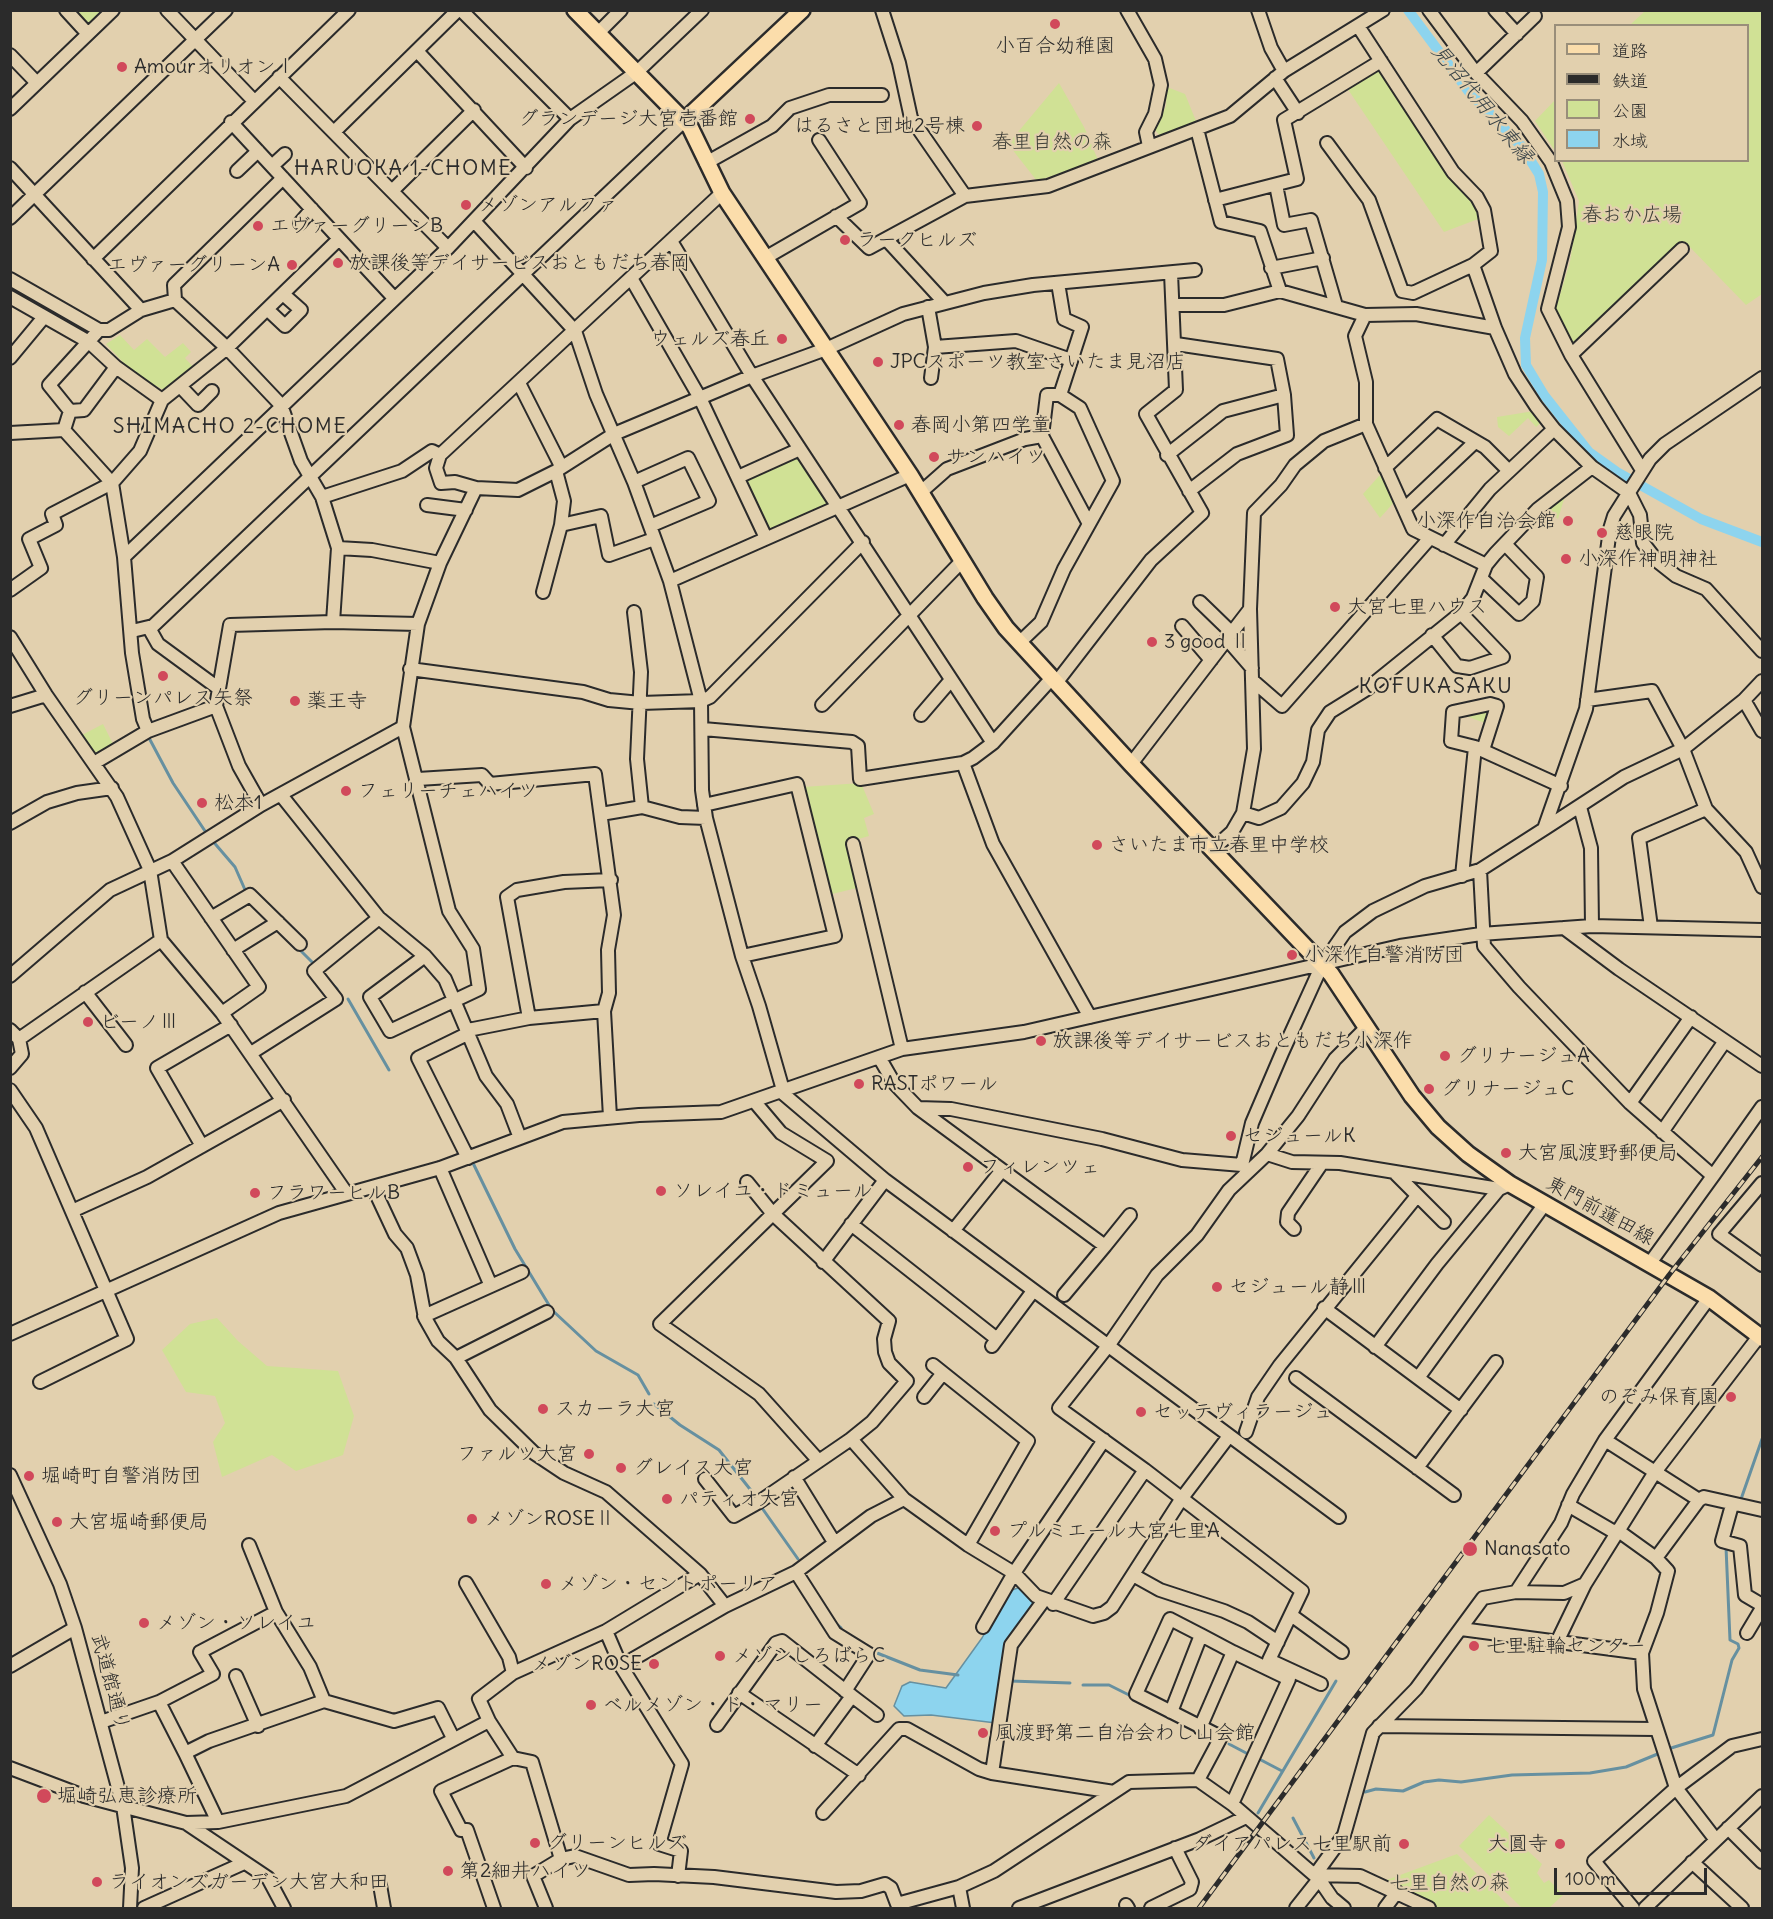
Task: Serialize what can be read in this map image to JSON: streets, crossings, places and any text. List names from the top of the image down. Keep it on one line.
{"streets":{"main road":["東門前蓮田線"],"street":["武道館通り"]},"districts":["HARUOKA 1-CHOME","SHIMACHO 2-CHOME","KOFUKASAKU"],"water":["見沼代用水東縁"],"parks":["春里自然の森","春おか広場","七里自然の森"],"places":["小百合幼稚園","AmourオリオンⅠ","グランデージ大宮壱番館","はるさと団地2号棟","メゾンアルファ","エヴァーグリーンB","ラークヒルズ","放課後等デイサービスおともだち春岡","エヴァーグリーンA","ウェルズ春丘","JPCスポーツ教室さいたま見沼店","春岡小第四学童","サンハイツ","小深作自治会館","慈眼院","小深作神明神社","大宮七里ハウス","3 good Ⅱ","グリーンパレス矢祭","薬王寺","フェリーチェハイツ","松本1","さいたま市立春里中学校","小深作自警消防団","ビーノⅢ","放課後等デイサービスおともだち小深作","グリナージュA","RASTポワール","グリナージュC","セジュールK","大宮風渡野郵便局","フィレンツェ","ソレイユ・ドミュール","フラワーヒルB","セジュール静Ⅲ","のぞみ保育園","スカーラ大宮","セッテヴィラージュ","ファルツ大宮","グレイス大宮","堀崎町自警消防団","パティオ大宮","メゾンROSEⅡ","大宮堀崎郵便局","プルミエール大宮七里A","Nanasato","メゾン・セントポーリア","メゾン・ソレイユ","七里駐輪センター","メゾンしろばらC","メゾンROSE","ベルメゾン・ド・マリー","風渡野第二自治会わし山会館","堀崎弘恵診療所","グリーンヒルズ","ダイアパレス七里駅前","大圓寺","第2細井ハイツ","ライオンズガーデン大宮大和田"],"legend":["道路","鉄道","公園","水域"],"scale_bar":"100 m"}
